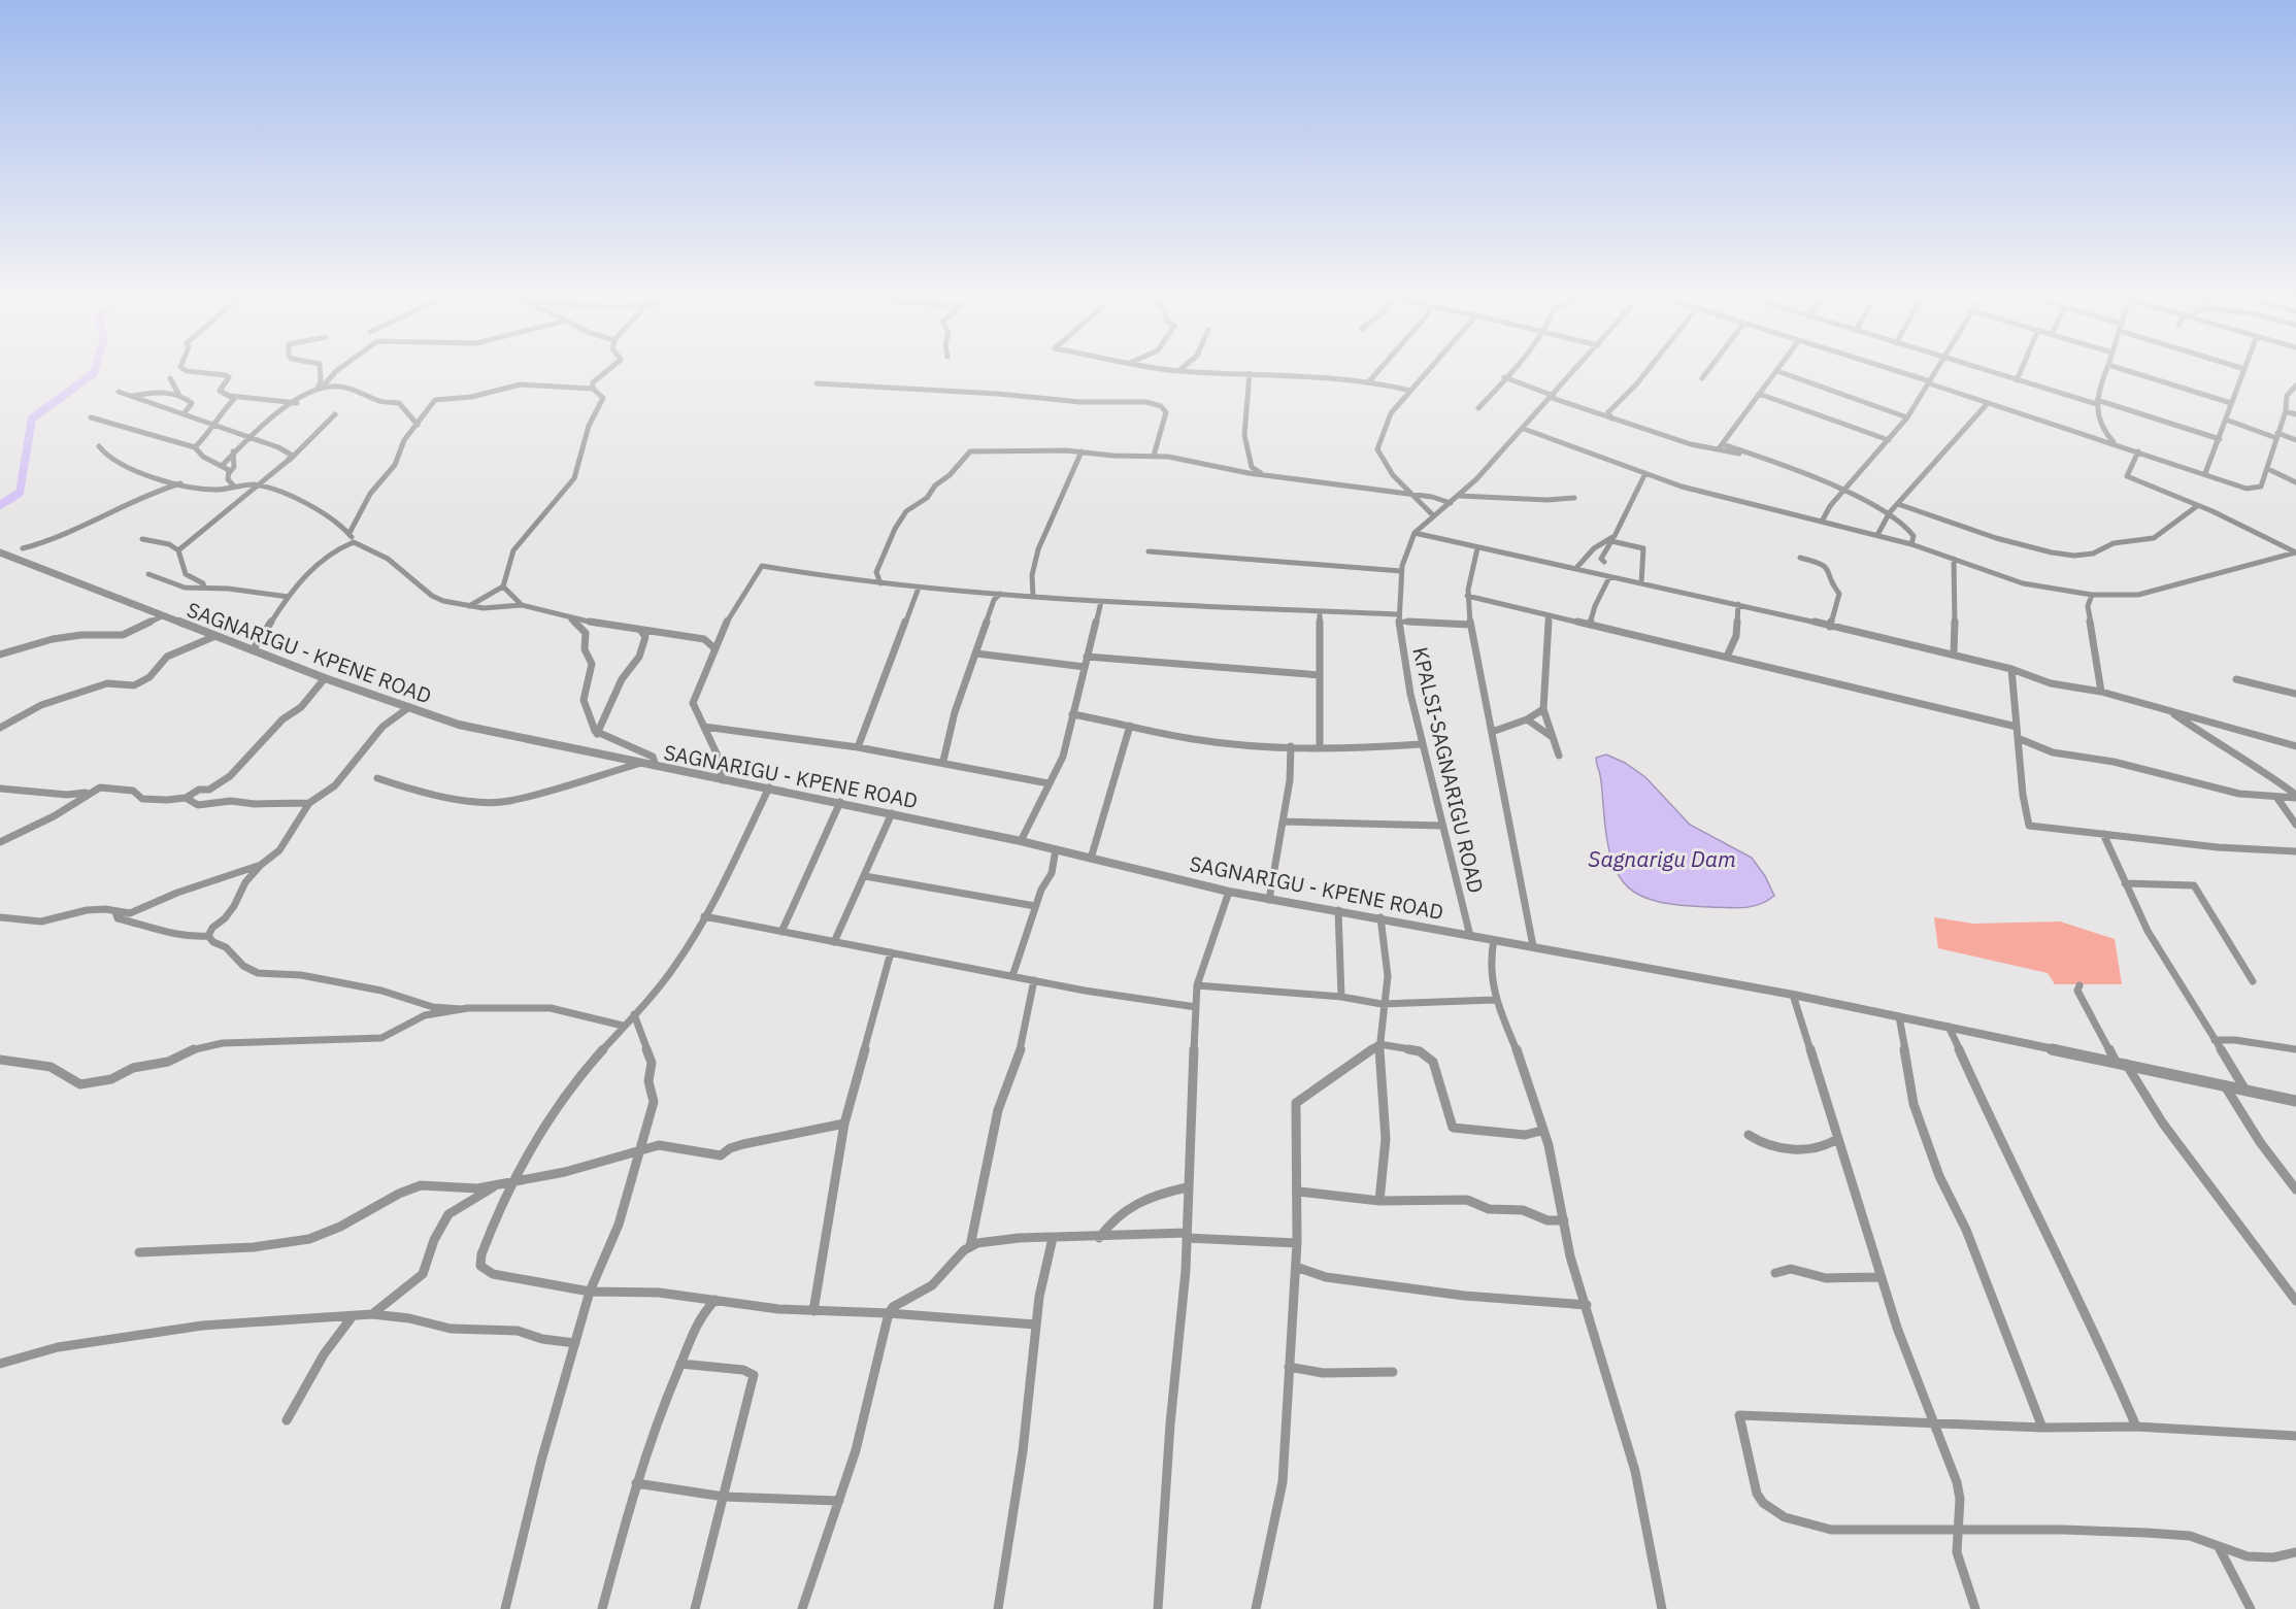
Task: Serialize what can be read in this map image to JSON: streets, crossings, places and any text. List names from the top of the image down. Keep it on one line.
{"streets":{"street":["SAGNARIGU - KPENE ROAD","KPALSI-SAGNARIGU ROAD"]},"crossings":[["SAGNARIGU - KPENE ROAD","KPALSI-SAGNARIGU ROAD"]],"water":["Sagnarigu Dam"]}
